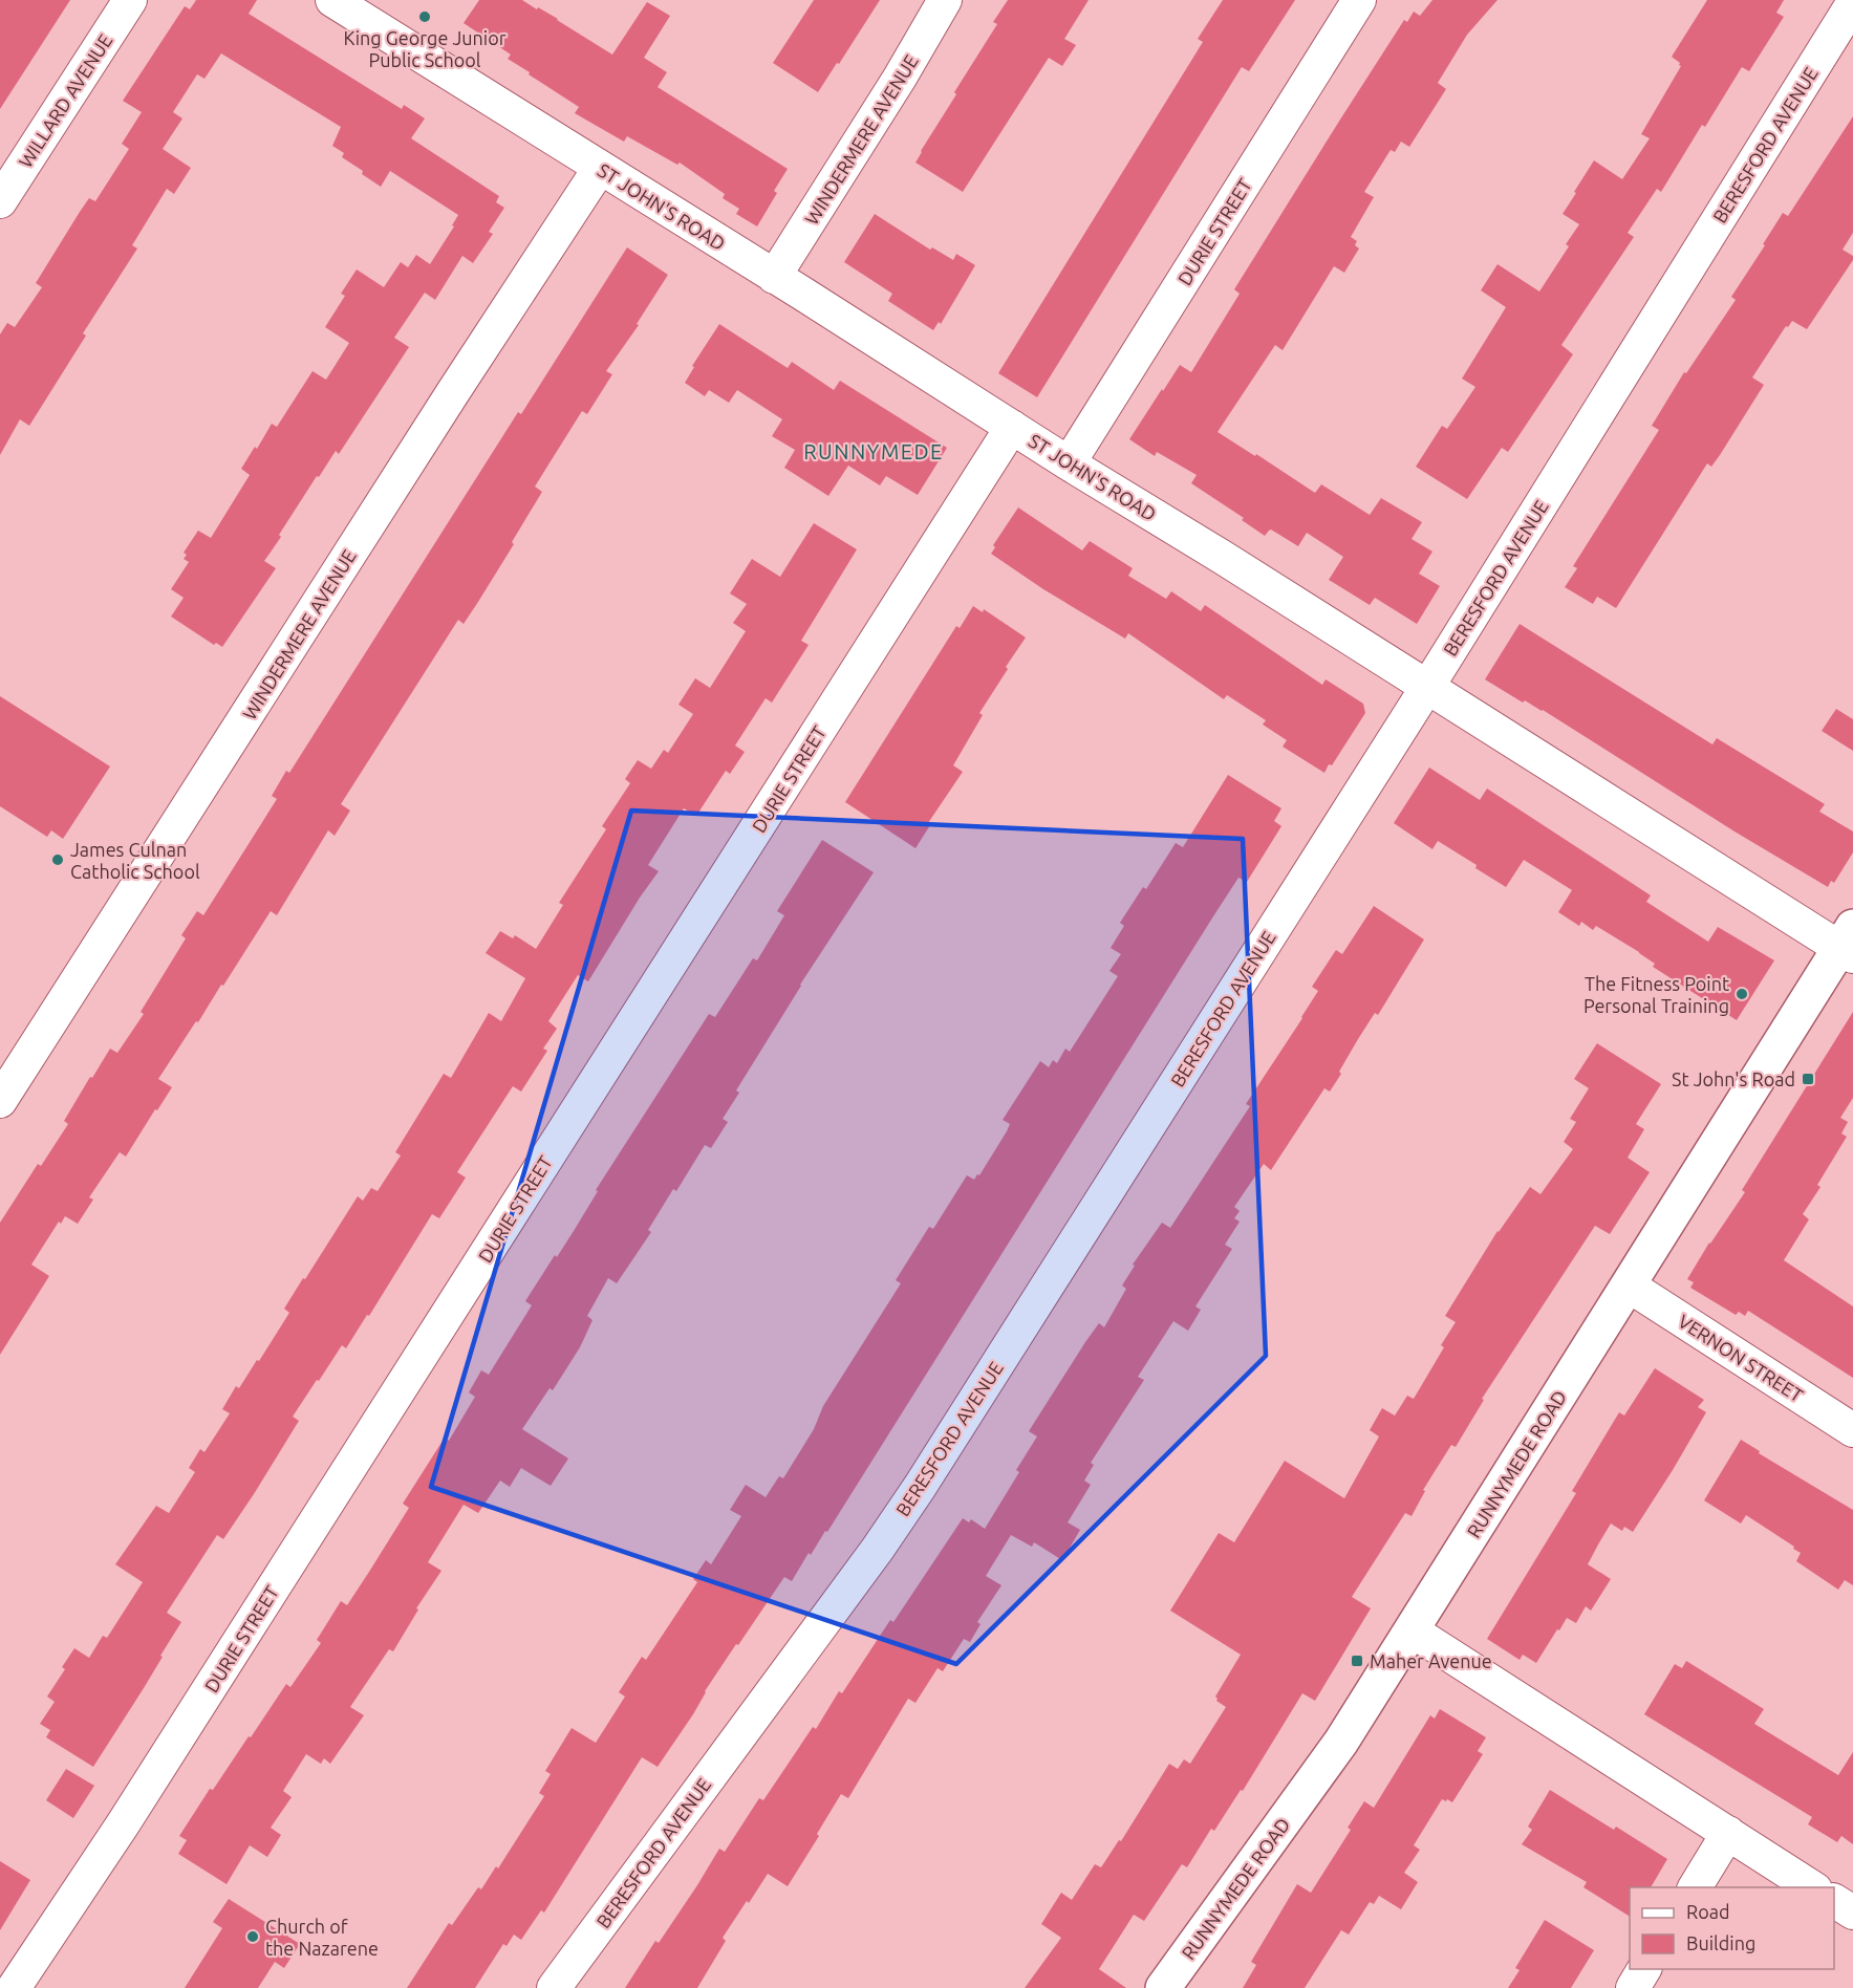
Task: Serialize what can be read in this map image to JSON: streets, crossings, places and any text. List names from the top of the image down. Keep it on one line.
{"streets":{"street":["WILLARD AVENUE","WINDERMERE AVENUE","BERESFORD AVENUE","ST JOHN'S ROAD","DURIE STREET","VERNON STREET","RUNNYMEDE ROAD"]},"crossings":[["WINDERMERE AVENUE","ST JOHN'S ROAD"],["BERESFORD AVENUE","ST JOHN'S ROAD"],["ST JOHN'S ROAD","DURIE STREET"],["ST JOHN'S ROAD","RUNNYMEDE ROAD"],["VERNON STREET","RUNNYMEDE ROAD"]],"districts":["RUNNYMEDE"],"places":{"other":["King George Junior Public School","James Culnan Catholic School","The Fitness Point Personal Training","Church of the Nazarene"],"transit":["St John's Road","Maher Avenue"]},"legend":["Road","Building"]}
